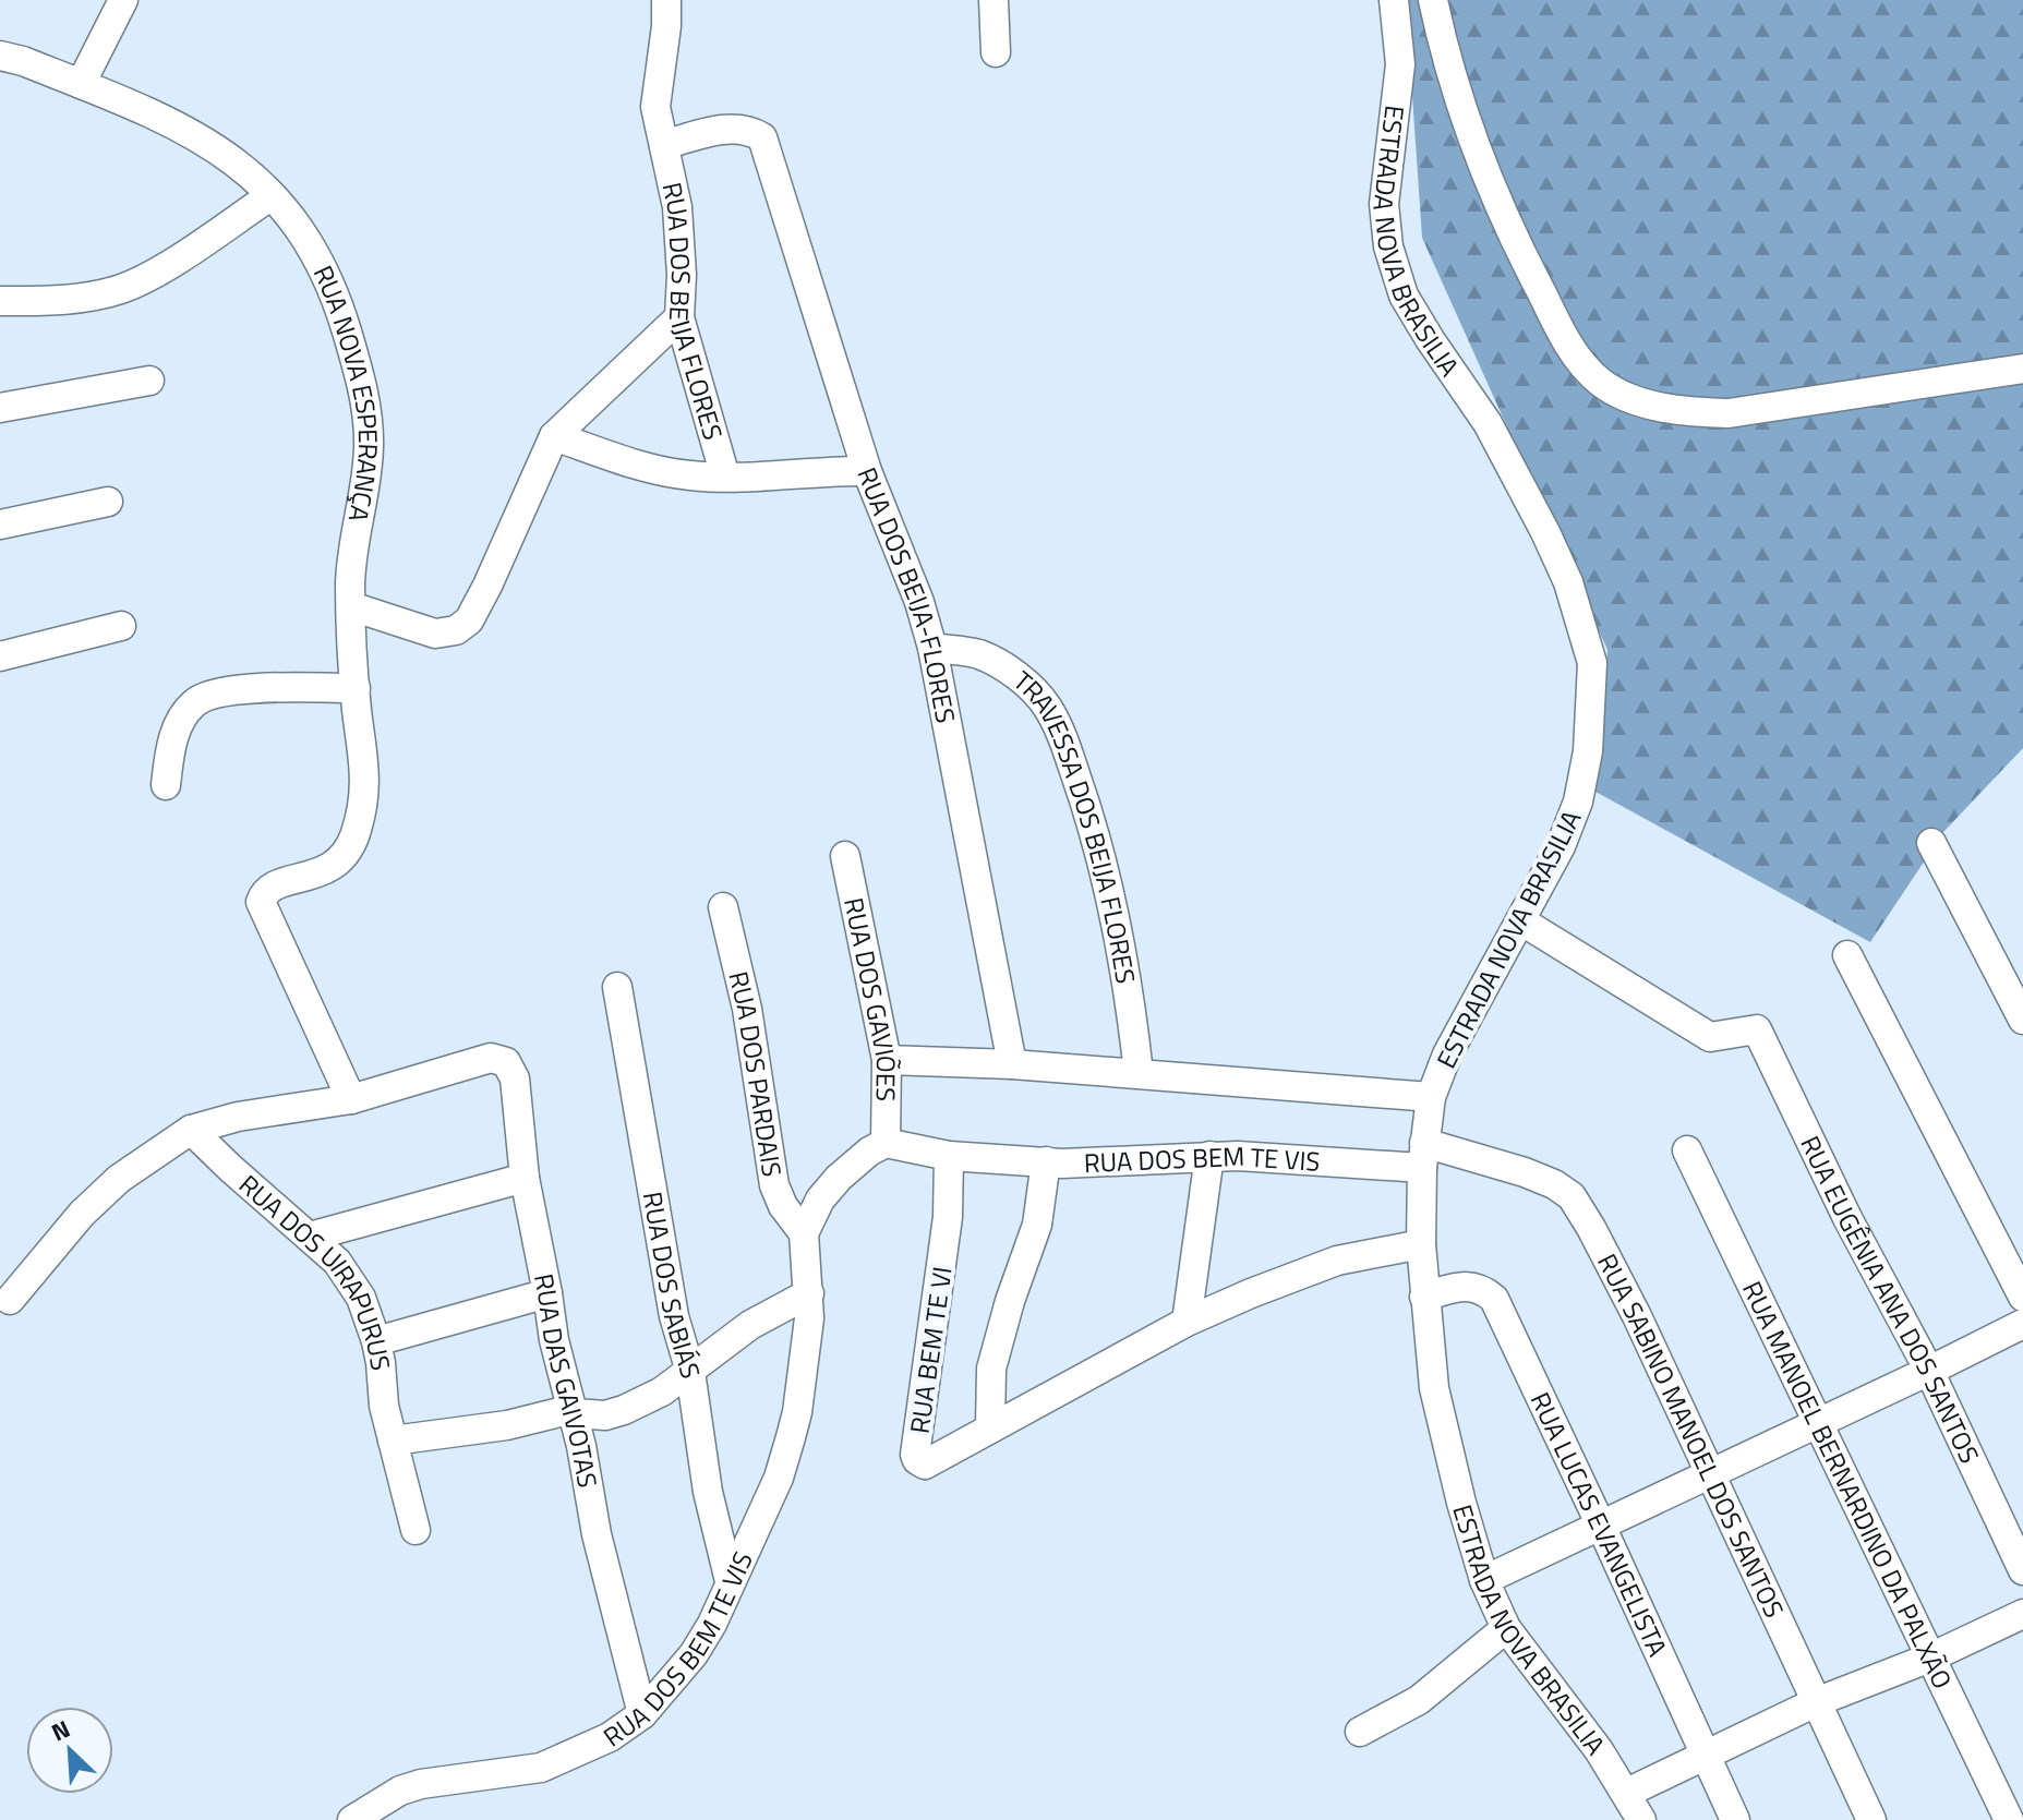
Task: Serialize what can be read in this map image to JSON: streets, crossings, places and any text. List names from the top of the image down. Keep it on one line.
{"streets":{"street":["ESTRADA NOVA BRASILIA","RUA DOS BEIJA FLORES","RUA NOVA ESPERANÇA","RUA DOS BEIJA-FLORES","TRAVESSA DOS BEIJA FLORES","RUA DOS GAVIÕES","RUA DOS PARDAIS","RUA DOS BEM TE VIS","RUA DOS UIRAPURUS","RUA DOS SABIÁS","RUA EUGÊNIA ANA DOS SANTOS","RUA BEM TE VI","RUA DAS GAIVOTAS","RUA SABINO MANOEL DOS SANTOS","RUA MANOEL BERNARDINO DA PALXÃO","RUA LUCAS EVANGELISTA"]},"crossings":[["ESTRADA NOVA BRASILIA","RUA DOS BEM TE VIS"],["ESTRADA NOVA BRASILIA","RUA EUGÊNIA ANA DOS SANTOS"],["ESTRADA NOVA BRASILIA","RUA BEM TE VI"],["ESTRADA NOVA BRASILIA","RUA SABINO MANOEL DOS SANTOS"],["ESTRADA NOVA BRASILIA","RUA LUCAS EVANGELISTA"],["RUA DOS BEIJA FLORES","RUA DOS BEIJA-FLORES"],["RUA NOVA ESPERANÇA","RUA DAS GAIVOTAS"],["RUA DOS BEIJA-FLORES","TRAVESSA DOS BEIJA FLORES"],["RUA DOS GAVIÕES","RUA DOS BEM TE VIS"],["RUA DOS PARDAIS","RUA DOS BEM TE VIS"],["RUA DOS BEM TE VIS","RUA DOS SABIÁS"],["RUA DOS BEM TE VIS","RUA BEM TE VI"],["RUA DOS BEM TE VIS","RUA DAS GAIVOTAS"],["RUA DOS BEM TE VIS","RUA SABINO MANOEL DOS SANTOS"]],"north":"top left"}
